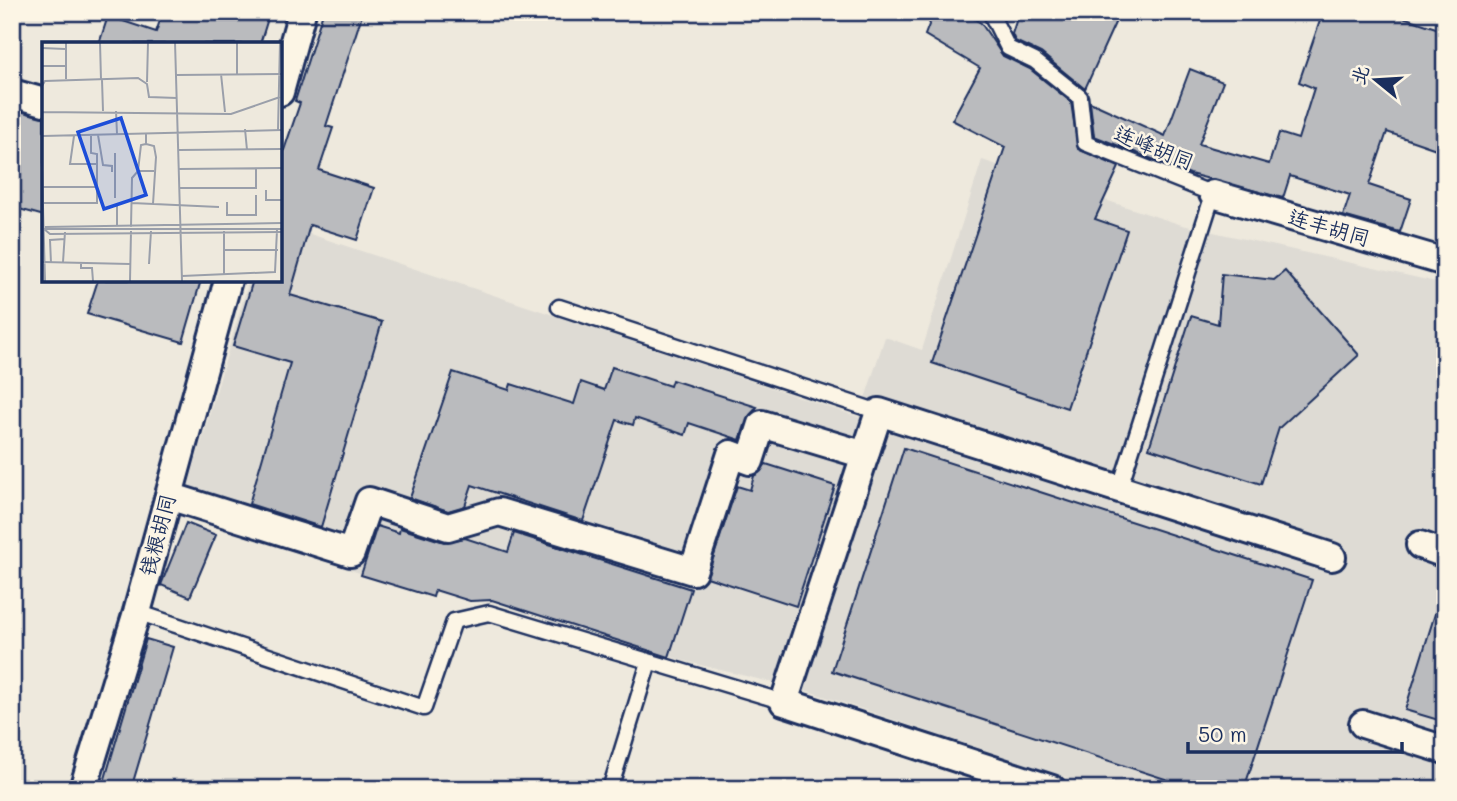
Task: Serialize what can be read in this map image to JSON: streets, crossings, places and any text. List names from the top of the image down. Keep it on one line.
{"streets":{"street":["连丰胡同","钱粮胡同"],"lane":["连峰胡同"]},"crossings":[["连峰胡同","连丰胡同"]],"scale_bar":"50 m","north":"left"}
